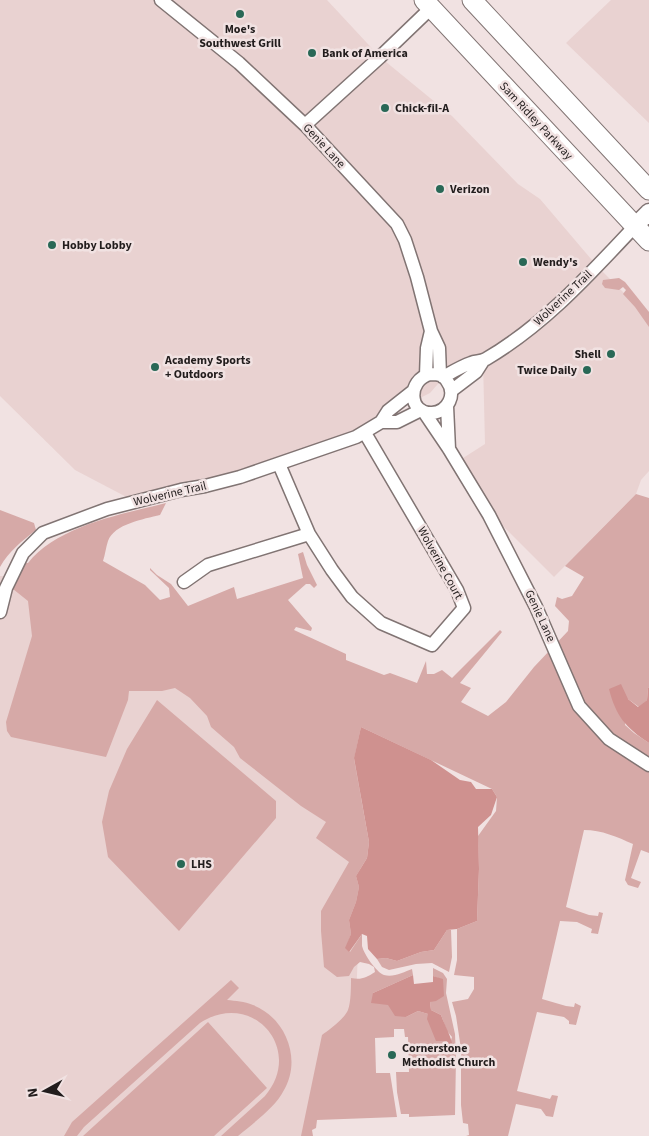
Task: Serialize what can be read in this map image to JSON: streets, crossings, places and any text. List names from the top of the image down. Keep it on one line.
{"streets":{"main road":["Sam Ridley Parkway"],"street":["Genie Lane","Wolverine Trail","Wolverine Court"]},"crossings":[["Sam Ridley Parkway","Wolverine Trail"],["Genie Lane","Wolverine Trail"],["Wolverine Trail","Wolverine Court"]],"places":["Moe's Southwest Grill","Bank of America","Chick-fil-A","Verizon","Hobby Lobby","Wendy's","Shell","Academy Sports + Outdoors","Twice Daily","LHS","Cornerstone Methodist Church"],"north":"left"}
